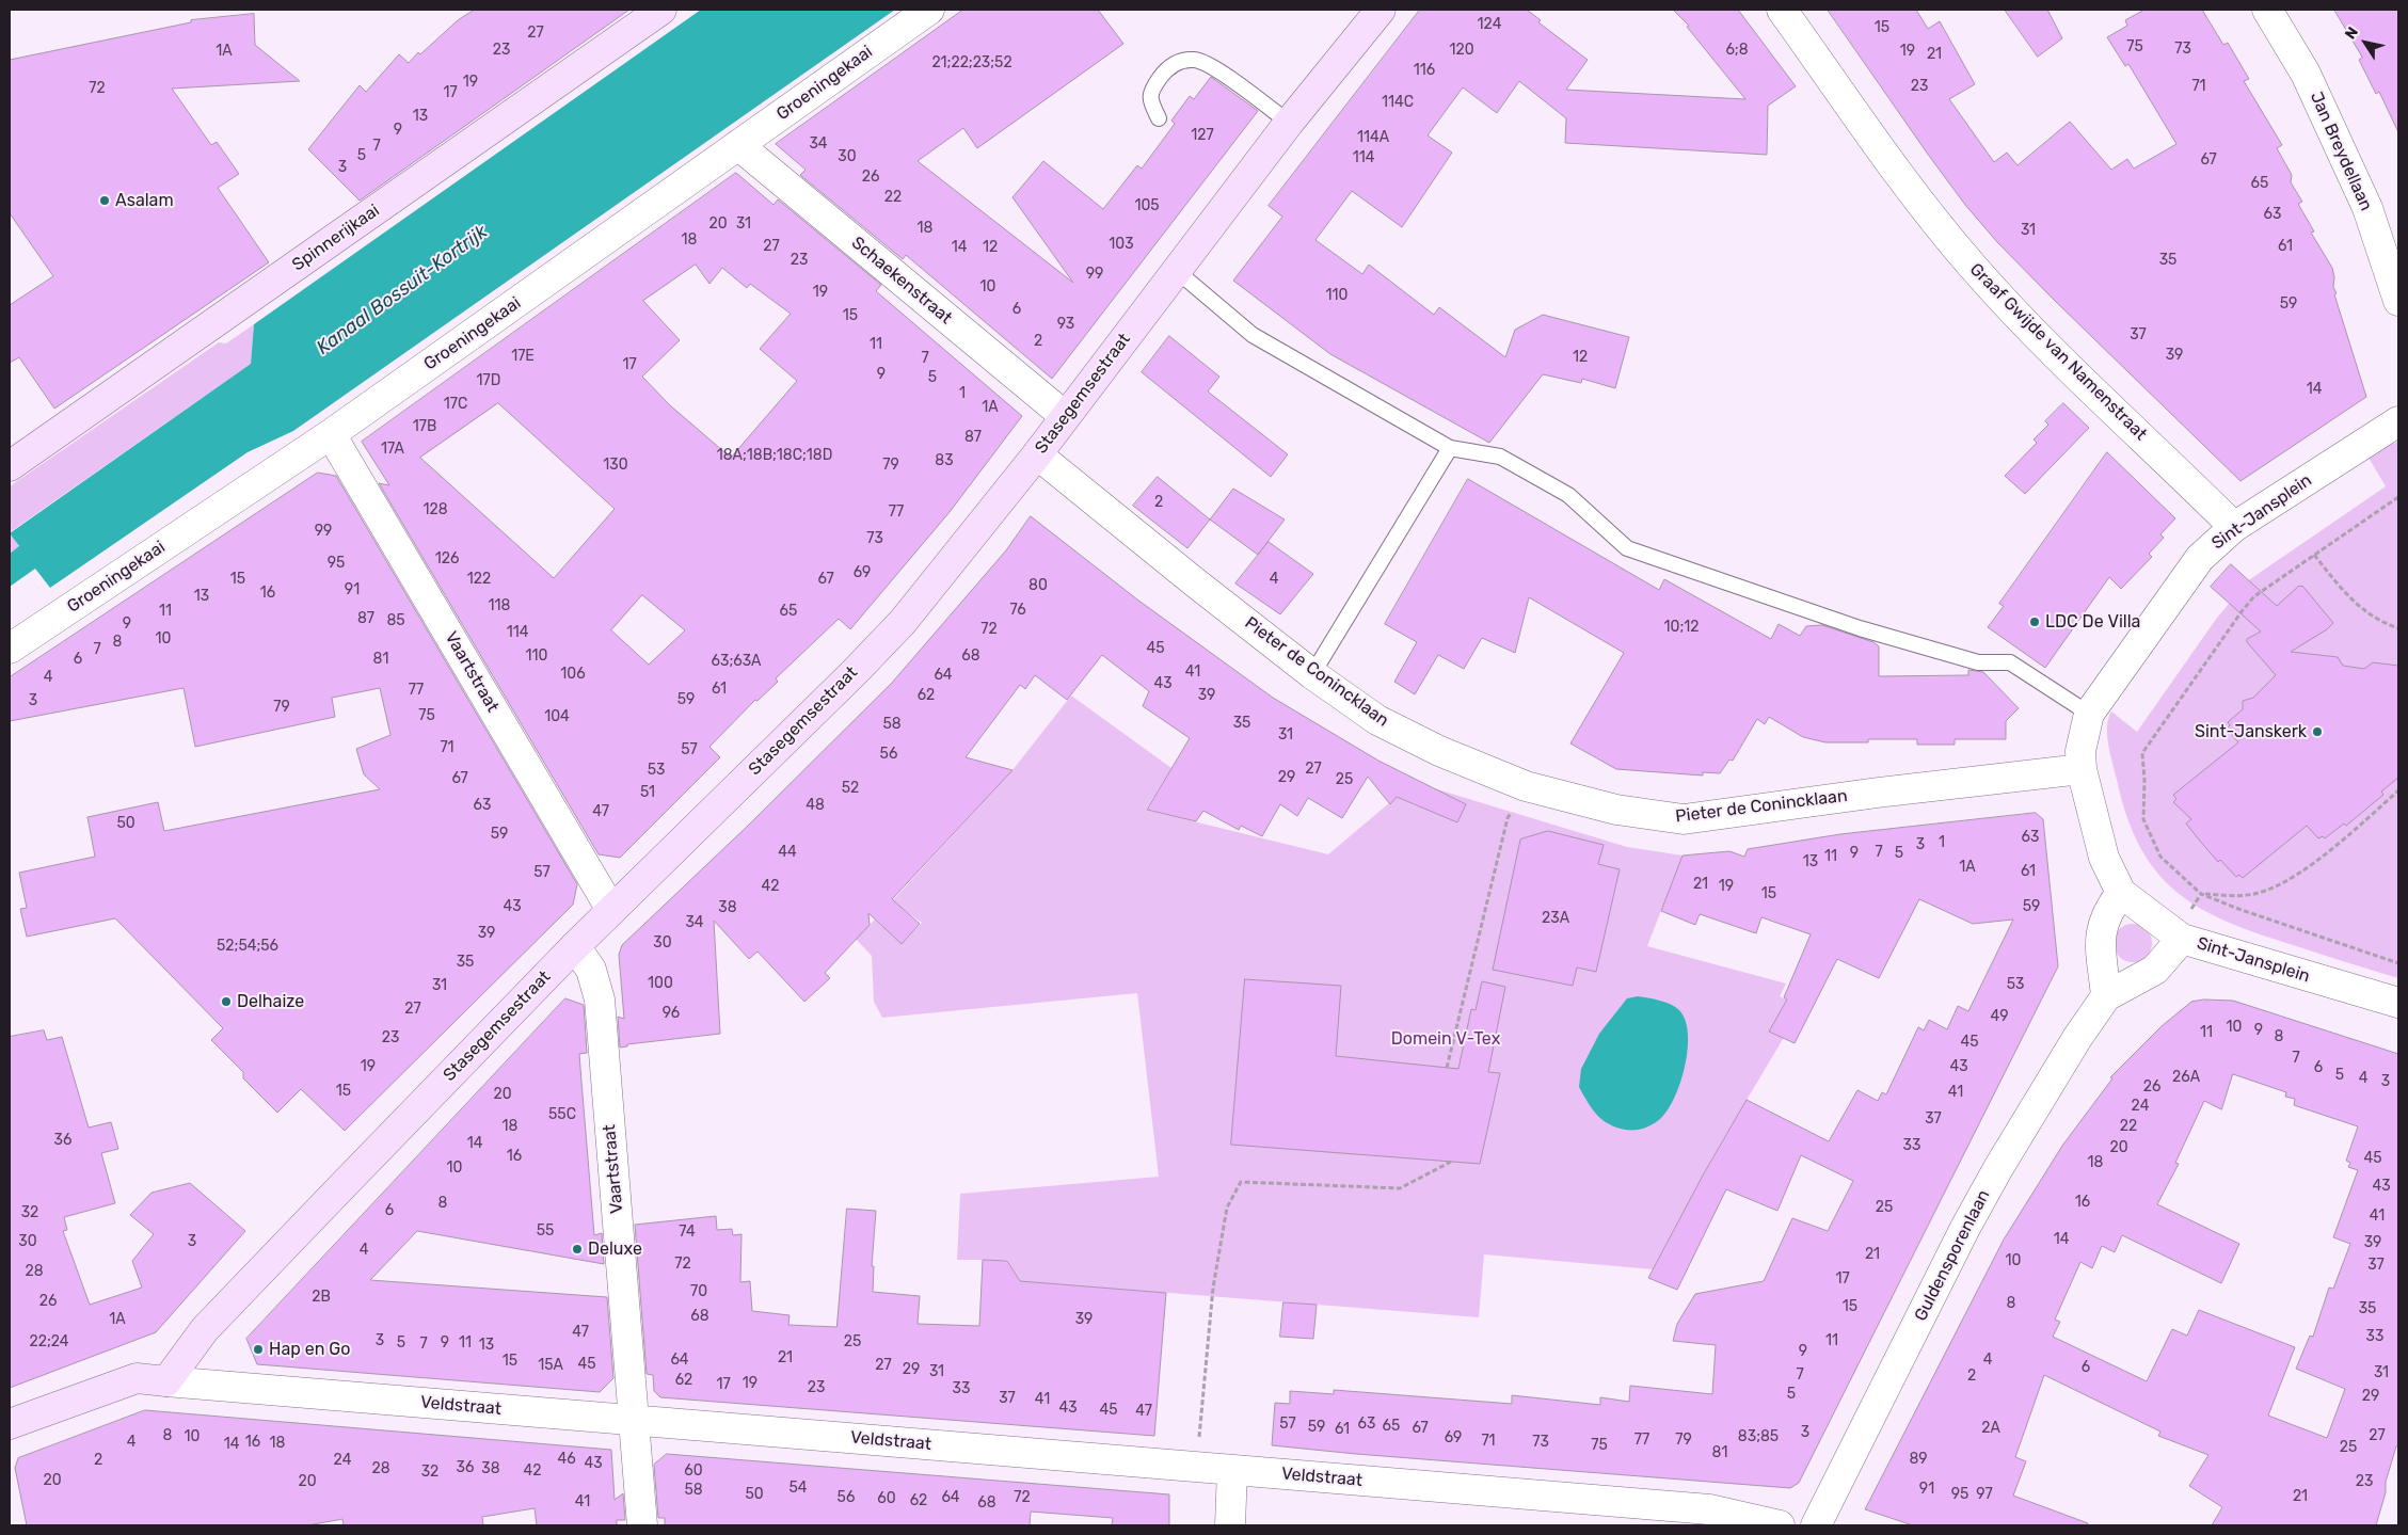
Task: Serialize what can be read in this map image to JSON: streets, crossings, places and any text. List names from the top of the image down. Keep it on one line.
{"streets":{"street":["Groeningekaai","Jan Breydellaan","Spinnerijkaai","Schaekenstraat","Graaf Gwijde van Namenstraat","Stasegemsestraat","Sint-Jansplein","Vaartstraat","Pieter de Conincklaan","Guldensporenlaan","Veldstraat"]},"crossings":[["Groeningekaai","Schaekenstraat"],["Groeningekaai","Vaartstraat"],["Schaekenstraat","Stasegemsestraat"],["Graaf Gwijde van Namenstraat","Sint-Jansplein"],["Stasegemsestraat","Vaartstraat"],["Stasegemsestraat","Pieter de Conincklaan"],["Stasegemsestraat","Veldstraat"],["Sint-Jansplein","Pieter de Conincklaan"],["Sint-Jansplein","Guldensporenlaan"],["Vaartstraat","Veldstraat"]],"water":["Kanaal Bossuit-Kortrijk"],"parks":["Domein V-Tex"],"places":["Asalam","LDC De Villa","Sint-Janskerk","Delhaize","Deluxe","Hap en Go"],"house_numbers":["124","15","27","75","73","23","120","6;8","1A","19","21","21;22;23;52","116","19","23","71","72","17","114C","13","9","127","114A","34","7","5","30","114","67","3","26","65","22","105","63","20","31","18","31","18","103","27","61","14","12","23","35","99","10","19","110","59","6","15","93","37","2","11","39","17E","12","7","17","9","5","17D","14","1","17C","1A","17B","87","17A","18A;18B;18C;18D","83","130","79","2","128","77","99","73","126","95","69","15","122","67","4","80","91","16","13","118","76","11","65","87","85","9","10;12","72","114","10","8","45","7","110","68","6","81","63;63A","41","106","64","4","43","61","77","62","39","59","3","79","75","104","35","58","31","71","57","56","27","53","29","67","25","52","51","63","48","47","50","59","63","1","3","44","7","9","5","11","13","1A","61","57","21","42","19","15","43","59","38","23A","34","39","30","52;54;56","35","100","53","31","27","96","49","10","9","11","8","23","45","7","19","43","6","5","26A","4","3","26","15","41","20","24","55C","37","18","22","36","14","33","20","16","45","18","10","43","16","8","25","6","32","41","55","74","14","30","3","39","4","21","10","72","37","28","17","70","2B","26","8","15","35","68","1A","39","47","33","3","11","22;24","25","5","9","11","7","13","9","21","64","4","15","45","15A","27","6","29","31","31","7","2","62","19","17","23","33","5","29","37","41","43","45","47","57","63","65","59","67","2A","61","3","8","27","10","83;85","69","77","79","71","4","16","73","18","14","75","25","81","46","89","2","24","43","36","28","38","42","60","32","20","20","23","54","91","58","50","95","97","21","56","64","72","60","62","41","68"],"north":"top left"}
